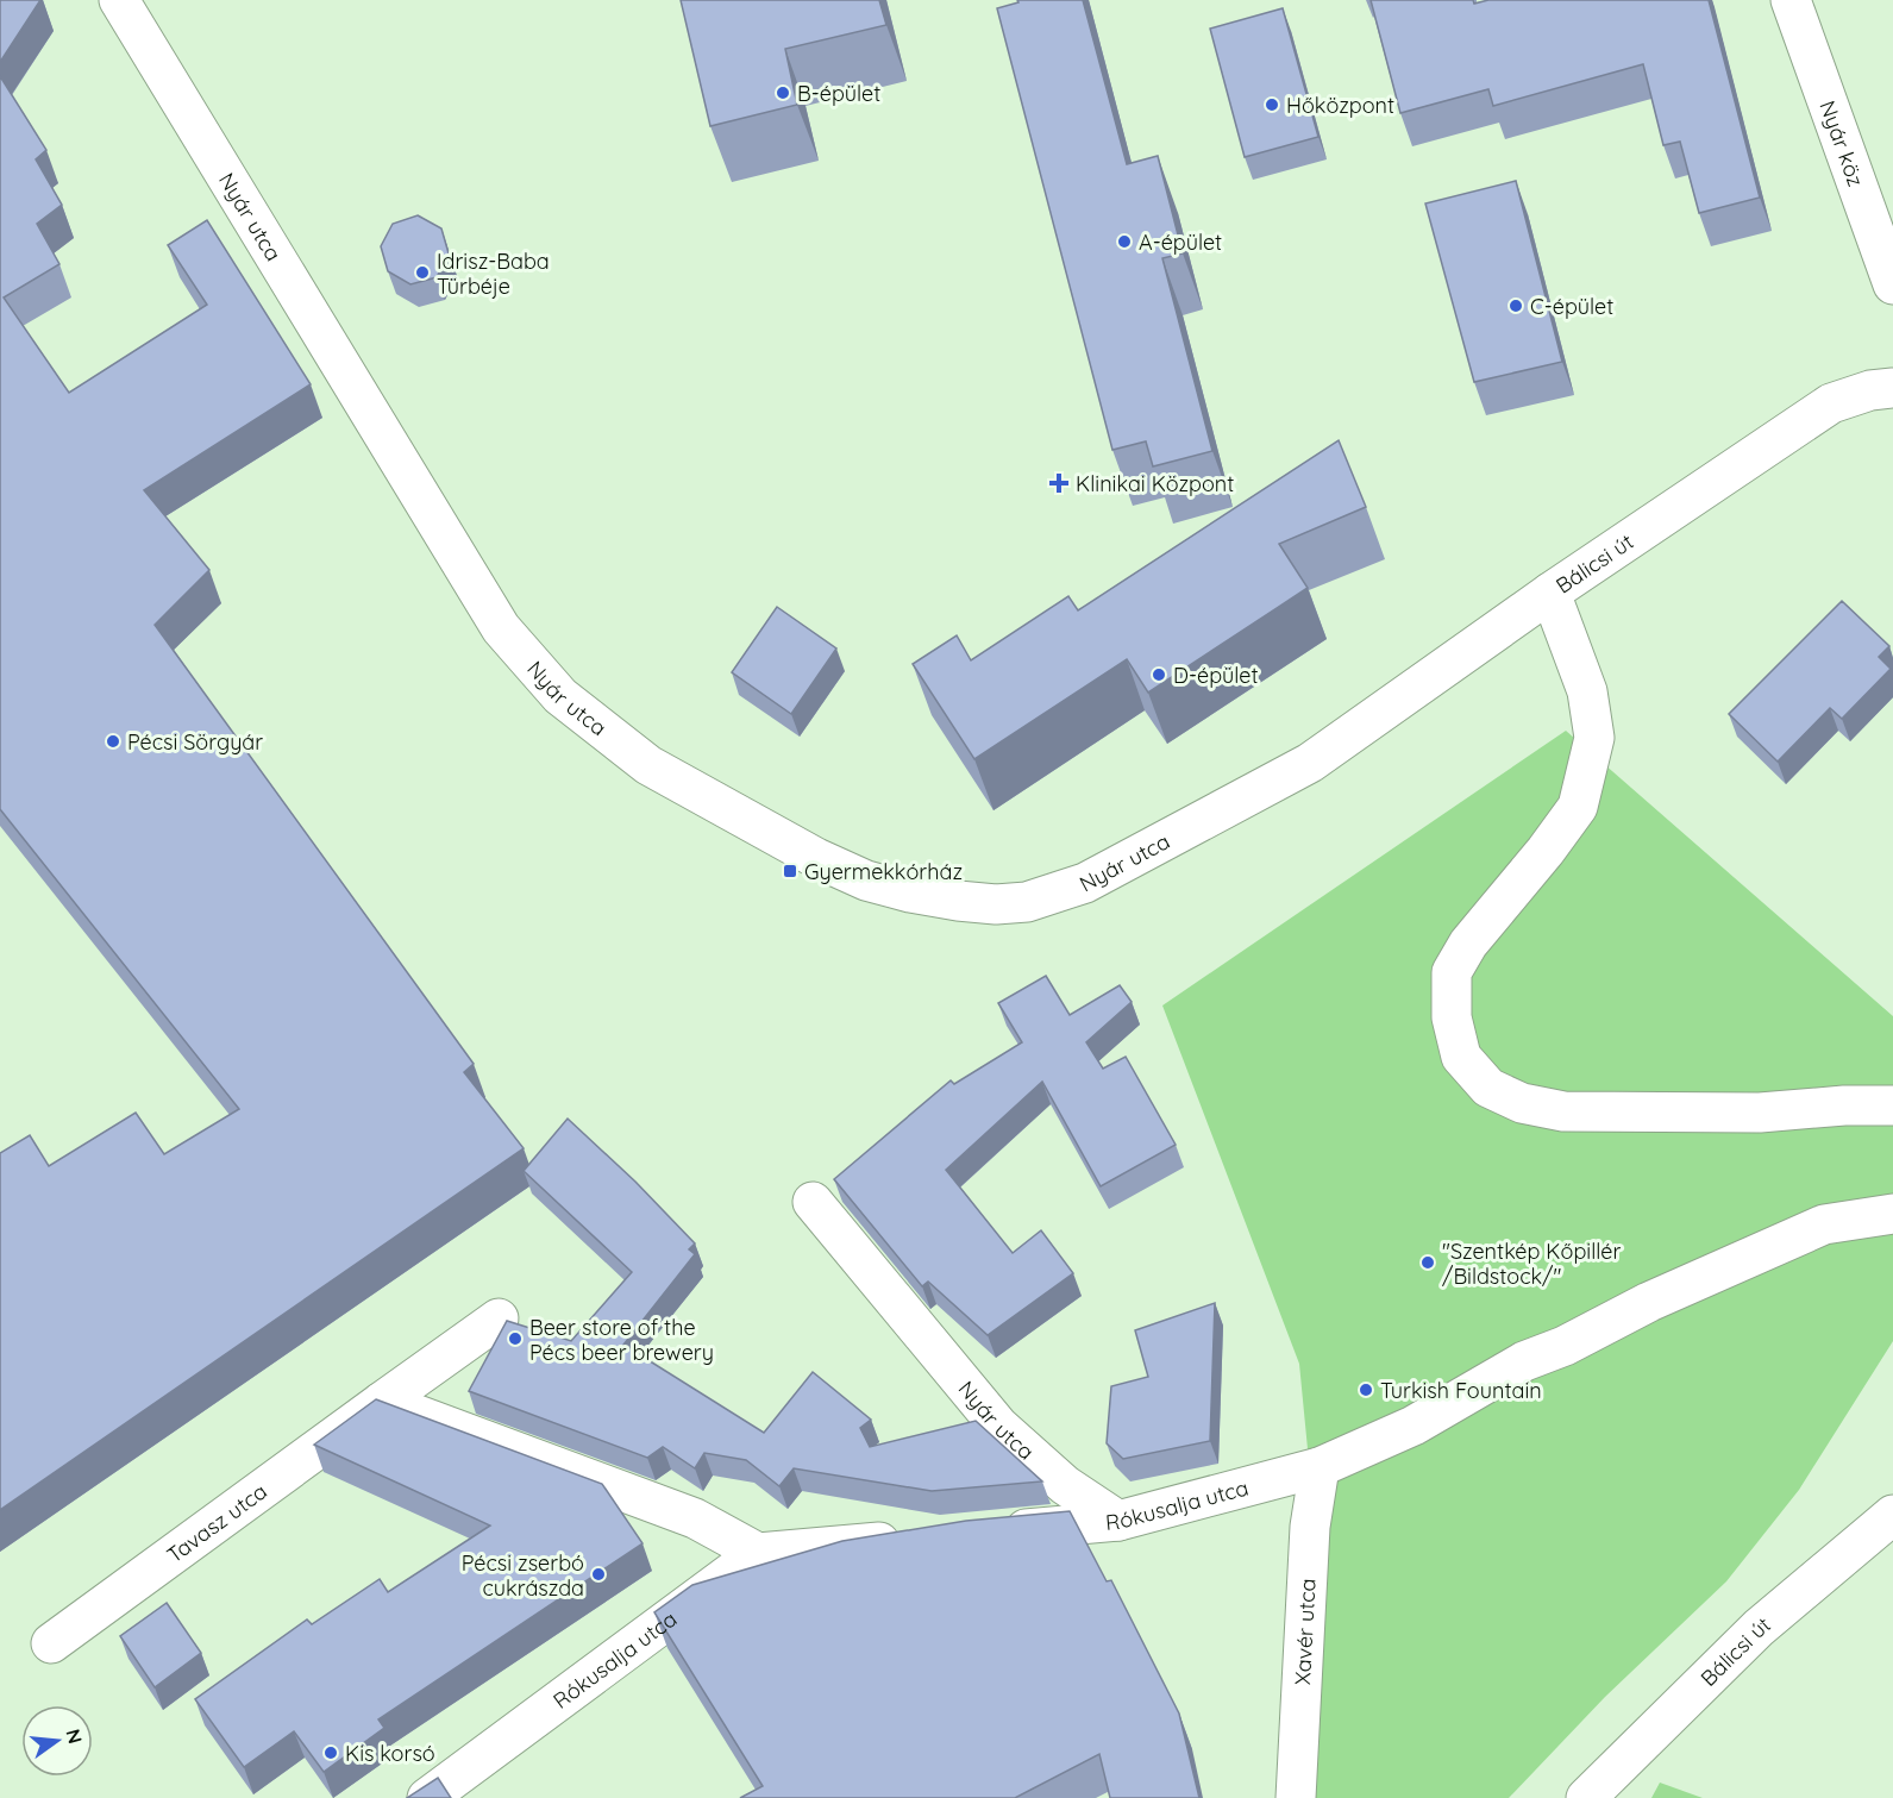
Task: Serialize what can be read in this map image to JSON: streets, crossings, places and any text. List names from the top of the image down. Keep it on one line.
{"streets":{"street":["Nyár köz","Nyár utca","Bálicsi út","Rókusalja utca","Tavasz utca","Xavér utca"]},"crossings":[["Nyár utca","Bálicsi út"],["Nyár utca","Rókusalja utca"],["Rókusalja utca","Xavér utca"]],"places":{"other":["B-épület","Hőközpont","A-épület","Idrisz-Baba Türbéje","C-épület","D-épület","Pécsi Sörgyár","\"Szentkép Kőpillér /Bildstock/\"","Beer store of the Pécs beer brewery","Turkish Fountain","Pécsi zserbó cukrászda","Kis korsó"],"health":["Klinikai Központ"],"transit":["Gyermekkórház"]},"north":"right"}
